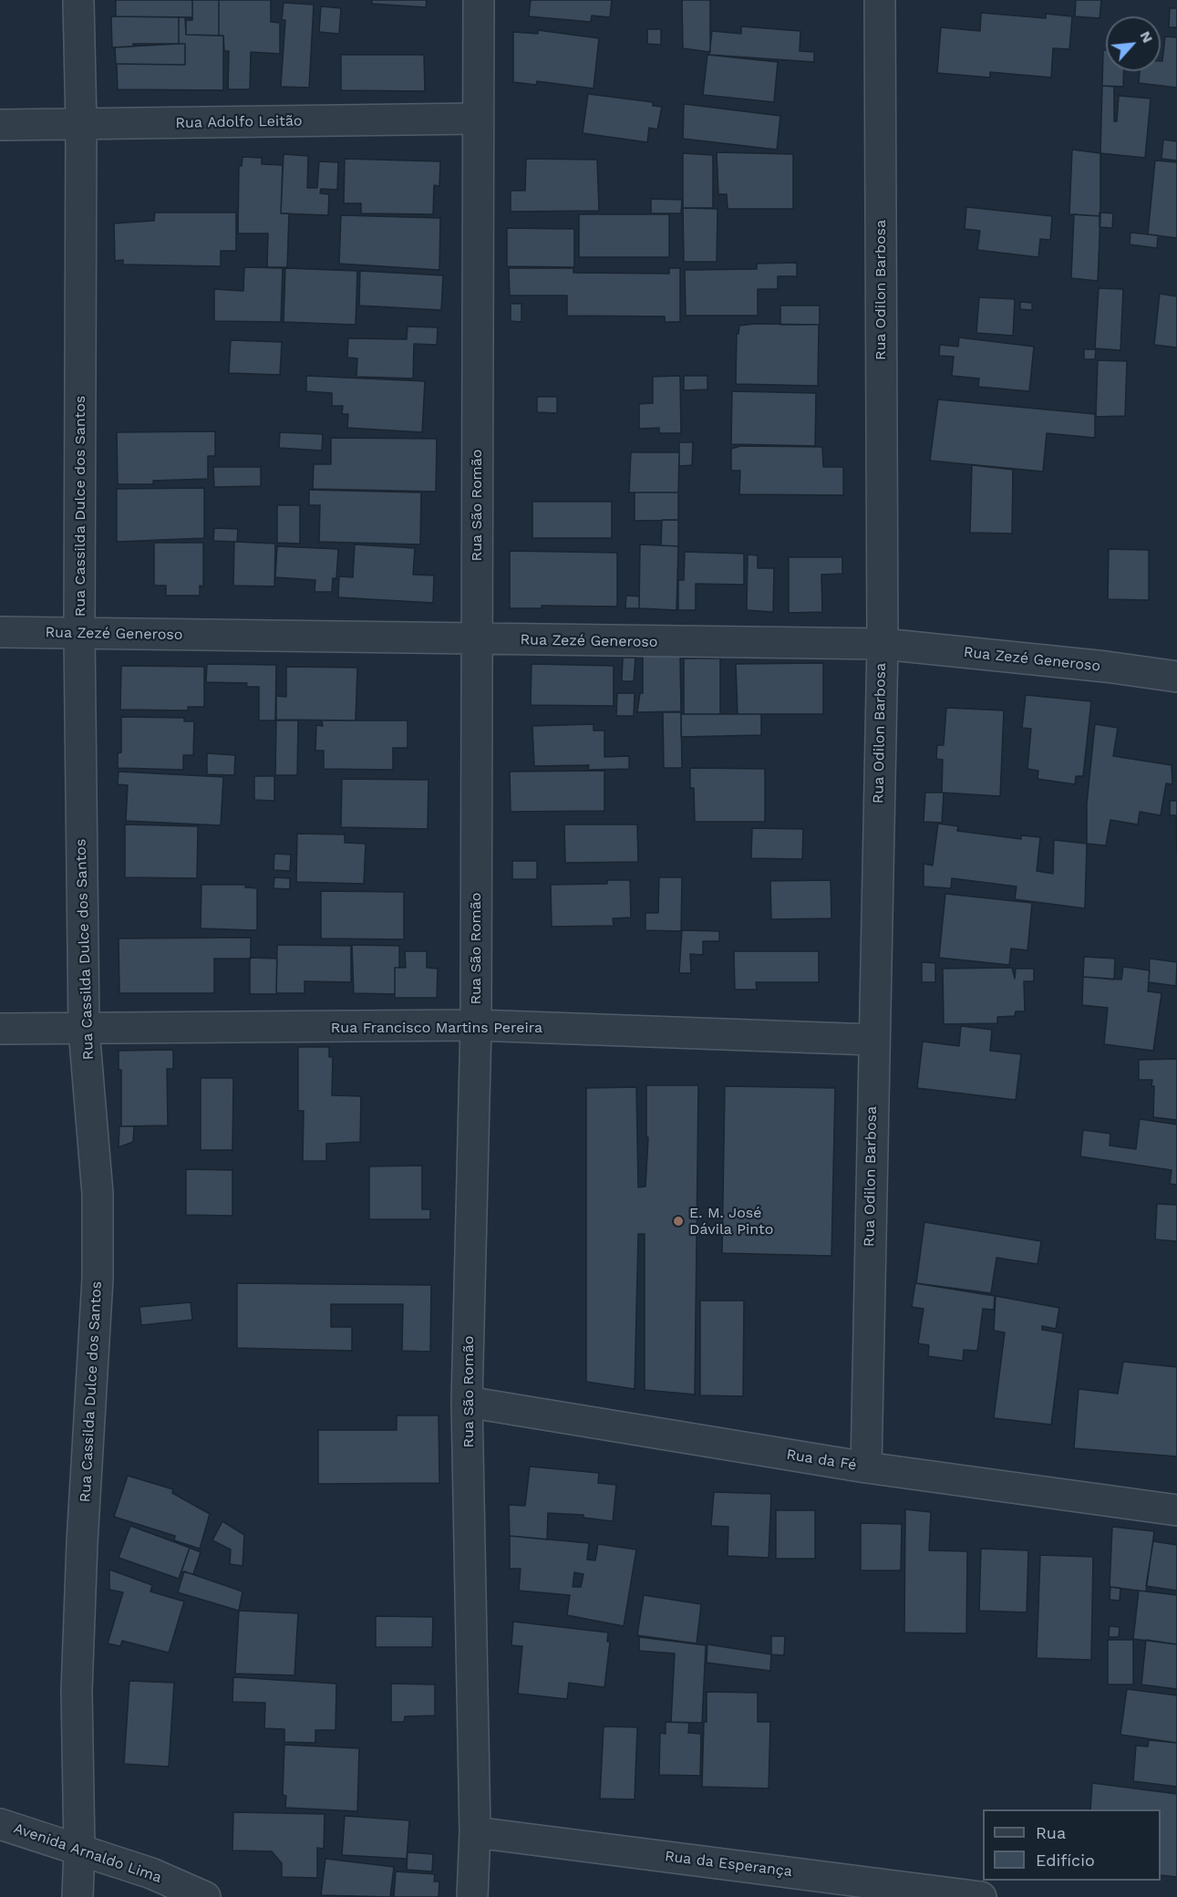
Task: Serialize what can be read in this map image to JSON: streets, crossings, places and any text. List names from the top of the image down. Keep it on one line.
{"streets":{"street":["Rua Adolfo Leitão","Rua Odilon Barbosa","Rua São Romão","Rua Cassilda Dulce dos Santos","Rua Zezé Generoso","Rua Francisco Martins Pereira","Rua da Fé","Avenida Arnaldo Lima","Rua da Esperança"]},"crossings":[["Rua Adolfo Leitão","Rua São Romão"],["Rua Adolfo Leitão","Rua Cassilda Dulce dos Santos"],["Rua Odilon Barbosa","Rua Zezé Generoso"],["Rua Odilon Barbosa","Rua Francisco Martins Pereira"],["Rua Odilon Barbosa","Rua da Fé"],["Rua São Romão","Rua Zezé Generoso"],["Rua São Romão","Rua Francisco Martins Pereira"],["Rua São Romão","Rua da Fé"],["Rua São Romão","Rua da Esperança"],["Rua Cassilda Dulce dos Santos","Rua Zezé Generoso"],["Rua Cassilda Dulce dos Santos","Rua Francisco Martins Pereira"],["Rua Cassilda Dulce dos Santos","Avenida Arnaldo Lima"]],"places":["E. M. José Dávila Pinto"],"legend":["Rua","Edifício"],"north":"top right"}
